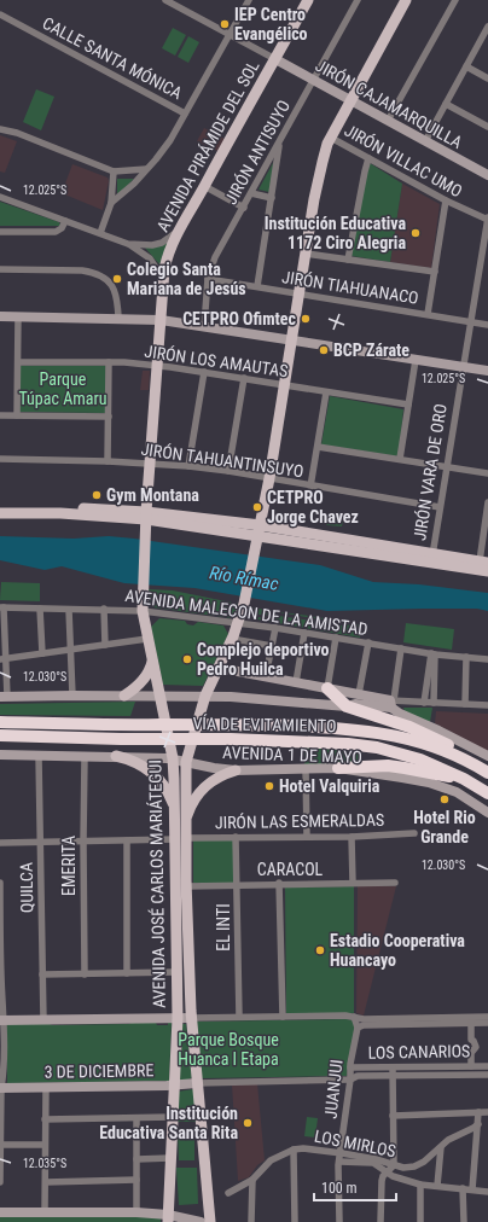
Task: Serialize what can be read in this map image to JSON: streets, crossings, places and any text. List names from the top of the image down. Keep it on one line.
{"streets":{"highway":["VÍA DE EVITAMIENTO"],"main road":["AVENIDA PIRÁMIDE DEL SOL","AVENIDA JOSÉ CARLOS MARIÁTEGUI"],"street":["CALLE SANTA MÓNICA","JIRÓN CAJAMARQUILLA","JIRÓN ANTISUYO","JIRÓN VILLAC UMO","JIRÓN TIAHUANACO","JIRÓN LOS AMAUTAS","JIRÓN TAHUANTINSUYO","JIRÓN VARA DE ORO","AVENIDA MALECON DE LA AMISTAD","AVENIDA 1 DE MAYO","JIRÓN LAS ESMERALDAS","EMERITA","CARACOL","QUILCA","EL INTI","LOS CANARIOS","3 DE DICIEMBRE","JUANJUI","LOS MIRLOS"]},"crossings":[["JIRÓN CAJAMARQUILLA","AVENIDA PIRÁMIDE DEL SOL"],["JIRÓN CAJAMARQUILLA","JIRÓN ANTISUYO"],["JIRÓN CAJAMARQUILLA","AVENIDA JOSÉ CARLOS MARIÁTEGUI"],["AVENIDA PIRÁMIDE DEL SOL","JIRÓN LOS AMAUTAS"],["AVENIDA PIRÁMIDE DEL SOL","JIRÓN TAHUANTINSUYO"],["AVENIDA PIRÁMIDE DEL SOL","AVENIDA JOSÉ CARLOS MARIÁTEGUI"],["JIRÓN ANTISUYO","JIRÓN TIAHUANACO"],["JIRÓN VILLAC UMO","JIRÓN VARA DE ORO"],["JIRÓN VILLAC UMO","AVENIDA JOSÉ CARLOS MARIÁTEGUI"],["JIRÓN TIAHUANACO","JIRÓN VARA DE ORO"],["JIRÓN TIAHUANACO","AVENIDA JOSÉ CARLOS MARIÁTEGUI"],["JIRÓN LOS AMAUTAS","AVENIDA JOSÉ CARLOS MARIÁTEGUI"],["JIRÓN TAHUANTINSUYO","JIRÓN VARA DE ORO"],["JIRÓN TAHUANTINSUYO","AVENIDA JOSÉ CARLOS MARIÁTEGUI"],["AVENIDA MALECON DE LA AMISTAD","AVENIDA JOSÉ CARLOS MARIÁTEGUI"],["AVENIDA 1 DE MAYO","EMERITA"],["AVENIDA 1 DE MAYO","AVENIDA JOSÉ CARLOS MARIÁTEGUI"],["AVENIDA 1 DE MAYO","QUILCA"],["JIRÓN LAS ESMERALDAS","EMERITA"],["JIRÓN LAS ESMERALDAS","AVENIDA JOSÉ CARLOS MARIÁTEGUI"],["JIRÓN LAS ESMERALDAS","QUILCA"],["JIRÓN LAS ESMERALDAS","EL INTI"],["CARACOL","AVENIDA JOSÉ CARLOS MARIÁTEGUI"],["CARACOL","EL INTI"],["AVENIDA JOSÉ CARLOS MARIÁTEGUI","3 DE DICIEMBRE"],["LOS CANARIOS","JUANJUI"],["JUANJUI","LOS MIRLOS"]],"water":["Río Rímac"],"parks":["Parque Túpac Amaru","Parque Bosque Huanca I Etapa"],"places":["IEP Centro Evangélico","Institución Educativa 1172 Ciro Alegria","Colegio Santa Mariana de Jesús","CETPRO Ofimtec","BCP Zárate","Gym Montana","CETPRO Jorge Chavez","Complejo deportivo Pedro Huilca","Hotel Valquiria","Hotel Rio Grande","Estadio Cooperativa Huancayo","Institución Educativa Santa Rita"],"scale_bar":"100 m","coordinates":["12.025°S","12.030°S","12.035°S"]}
